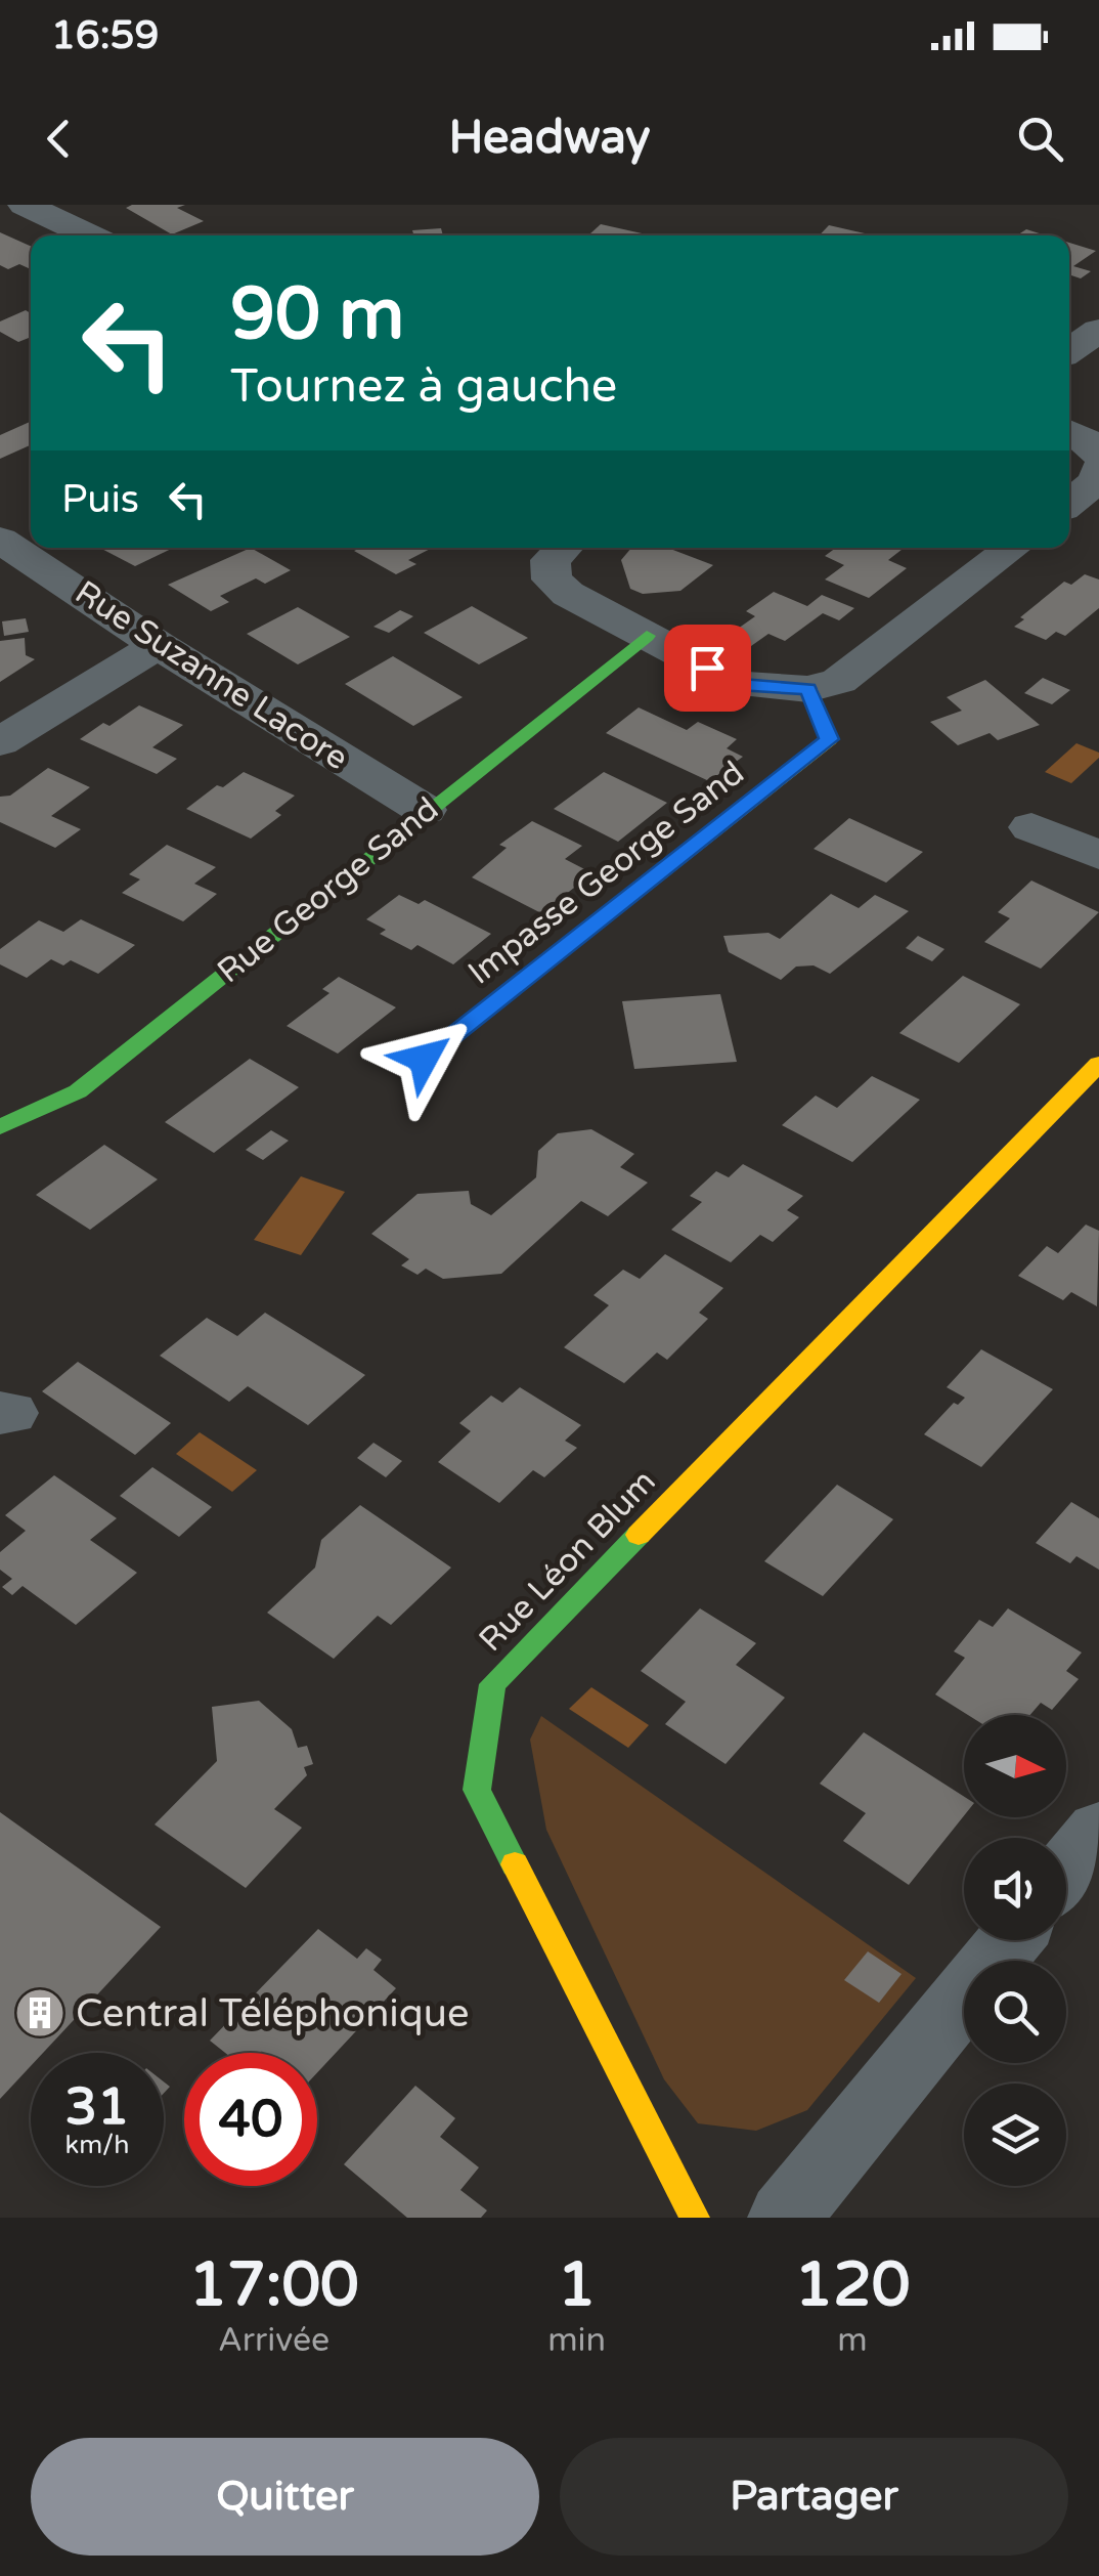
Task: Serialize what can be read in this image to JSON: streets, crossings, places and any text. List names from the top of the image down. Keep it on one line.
{"streets":{"street":["Rue Suzanne Lacore","Impasse George Sand","Rue George Sand","Rue Léon Blum"]},"crossings":[["Rue Suzanne Lacore","Rue George Sand"]],"places":{"building":["Central Téléphonique"]},"north":"right","page":{"status":"16:59","header":"Headway","turn":["90 m","Tournez à gauche"],"then":"Puis","speed":"31 km/h","limit":"40","eta":["17:00","Arrivée","1","min","120","m"],"buttons":["Quitter","Partager"]}}
